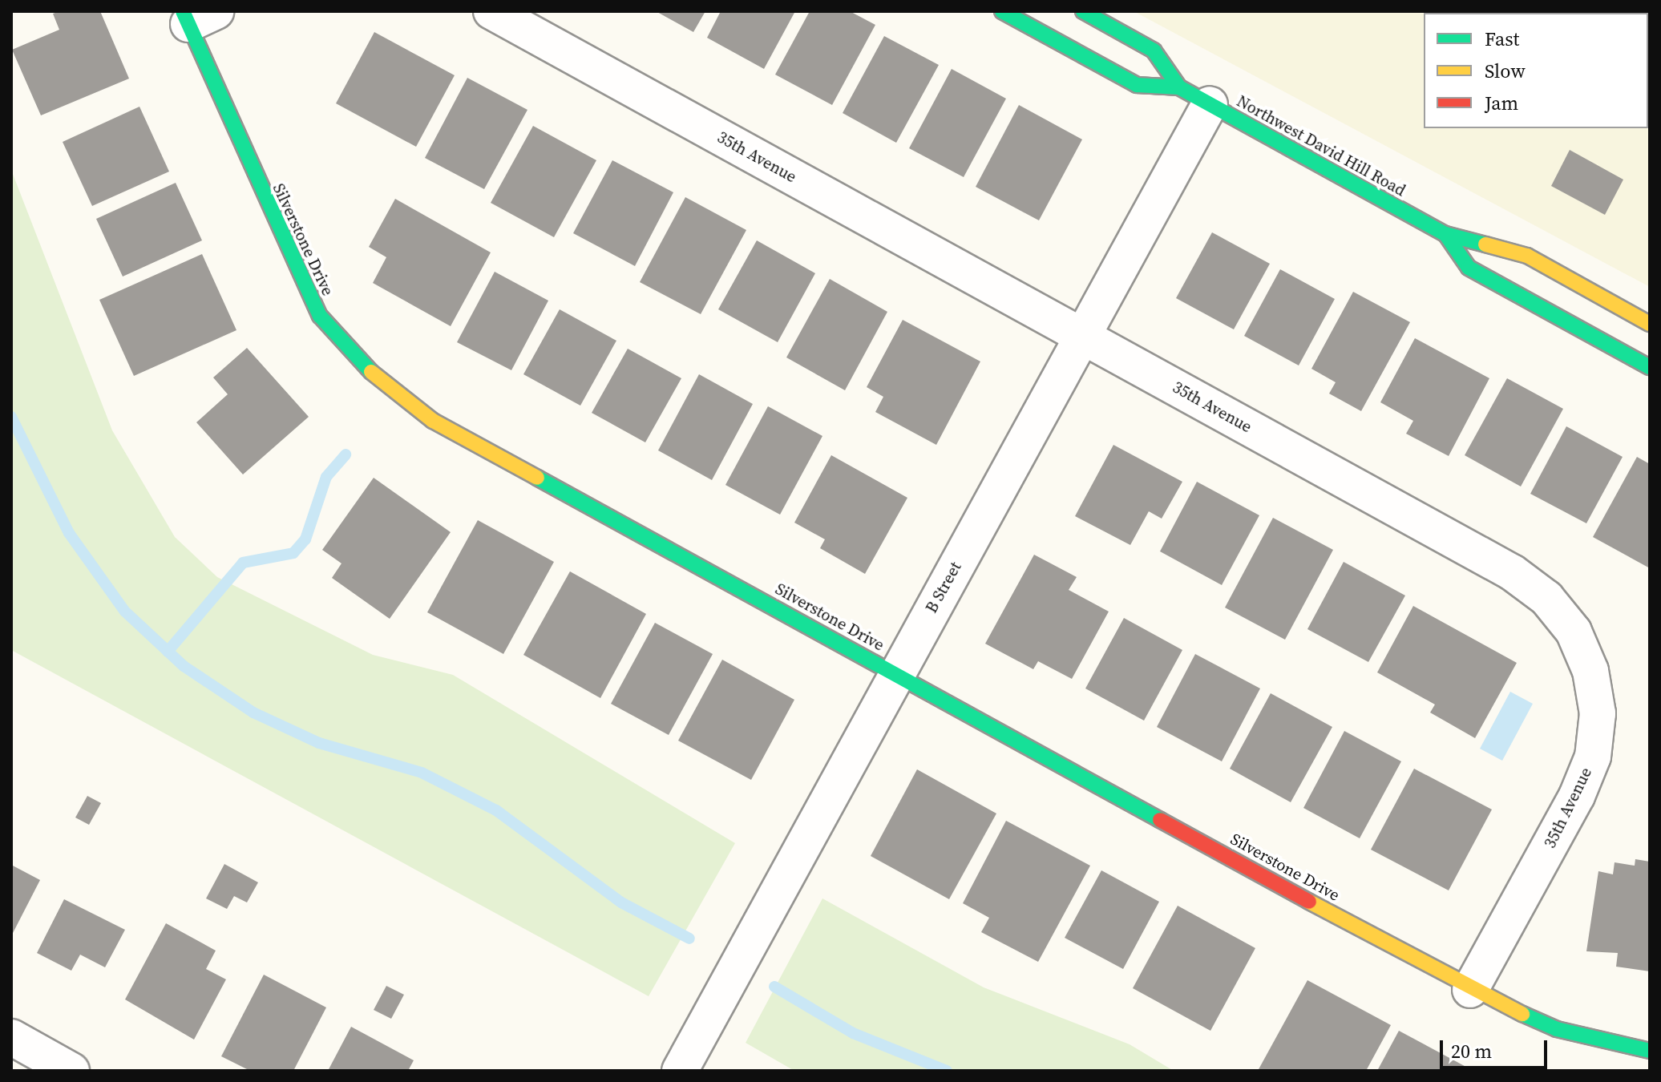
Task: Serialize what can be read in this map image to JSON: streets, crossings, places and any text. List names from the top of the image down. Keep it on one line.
{"streets":{"street":["Northwest David Hill Road","35th Avenue","Silverstone Drive","B Street"]},"crossings":[["Northwest David Hill Road","B Street"],["35th Avenue","Silverstone Drive"],["35th Avenue","B Street"],["Silverstone Drive","B Street"]],"legend":["Fast","Slow","Jam"],"scale_bar":"20 m"}
